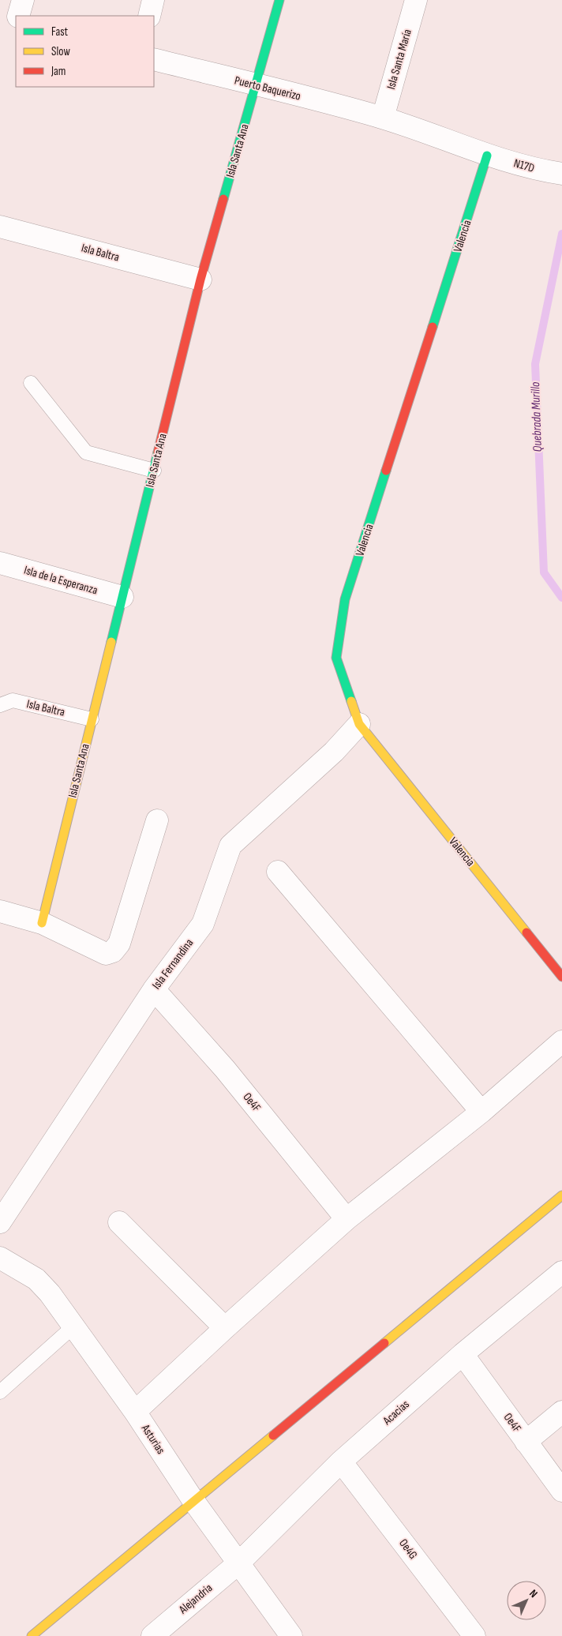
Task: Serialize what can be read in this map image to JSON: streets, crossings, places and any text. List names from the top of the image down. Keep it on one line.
{"streets":{"street":["Isla Santa María","Puerto Baquerizo","Isla Santa Ana","N17D","Valencia","Isla Baltra","Isla de la Esperanza","Isla Fernandina","Oe4F","Acacias","Asturias","Oe4G","Alejandria"]},"crossings":[["Isla Santa María","Puerto Baquerizo"],["Puerto Baquerizo","Isla Santa Ana"],["Isla Santa Ana","Isla Baltra"],["Isla Santa Ana","Isla de la Esperanza"],["N17D","Valencia"],["Valencia","Isla Fernandina"],["Isla Fernandina","Oe4F"],["Oe4F","Acacias"],["Acacias","Asturias"],["Acacias","Oe4G"],["Acacias","Alejandria"],["Asturias","Alejandria"]],"water":["Quebrada Murillo"],"legend":["Fast","Slow","Jam"],"north":"top right"}
